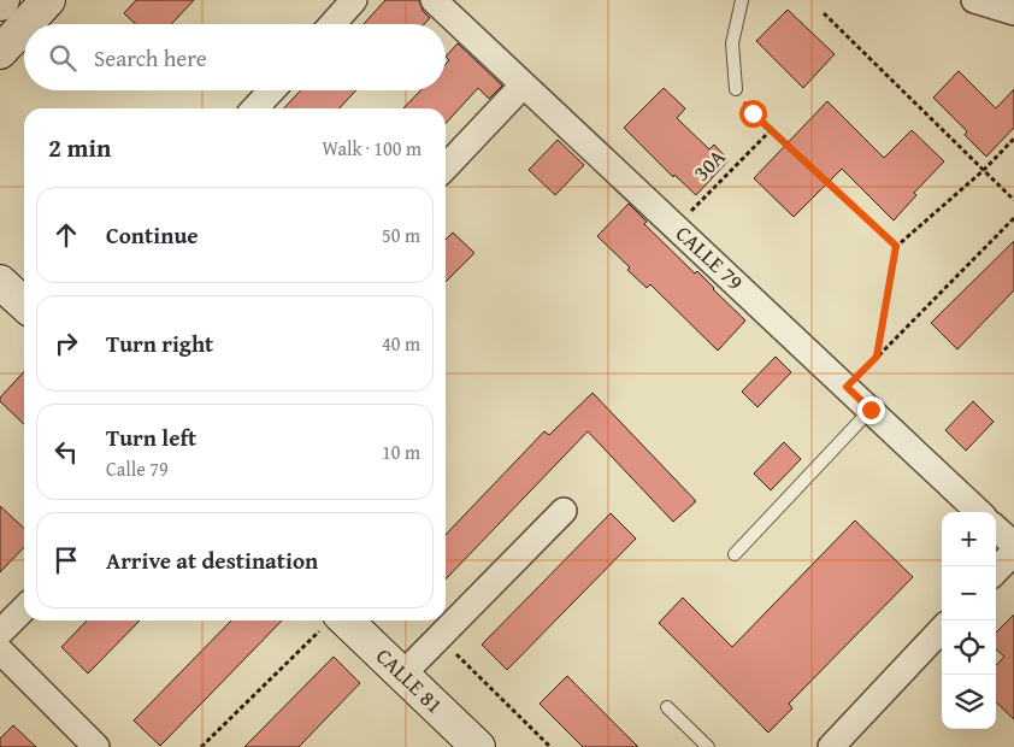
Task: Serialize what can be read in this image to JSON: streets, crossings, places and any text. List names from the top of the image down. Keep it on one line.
{"streets":{"main road":["CALLE 81"],"street":["CALLE 79"],"path":["30A"]},"crossings":[["30A","CALLE 79"]],"page":{"search":"Search here","heading":["2 min","Walk · 100 m"],"list":[["Continue","50 m"],["Turn right","40 m"],["Turn left","Calle 79","10 m"],"Arrive at destination"],"map_buttons":["+","−"]}}
